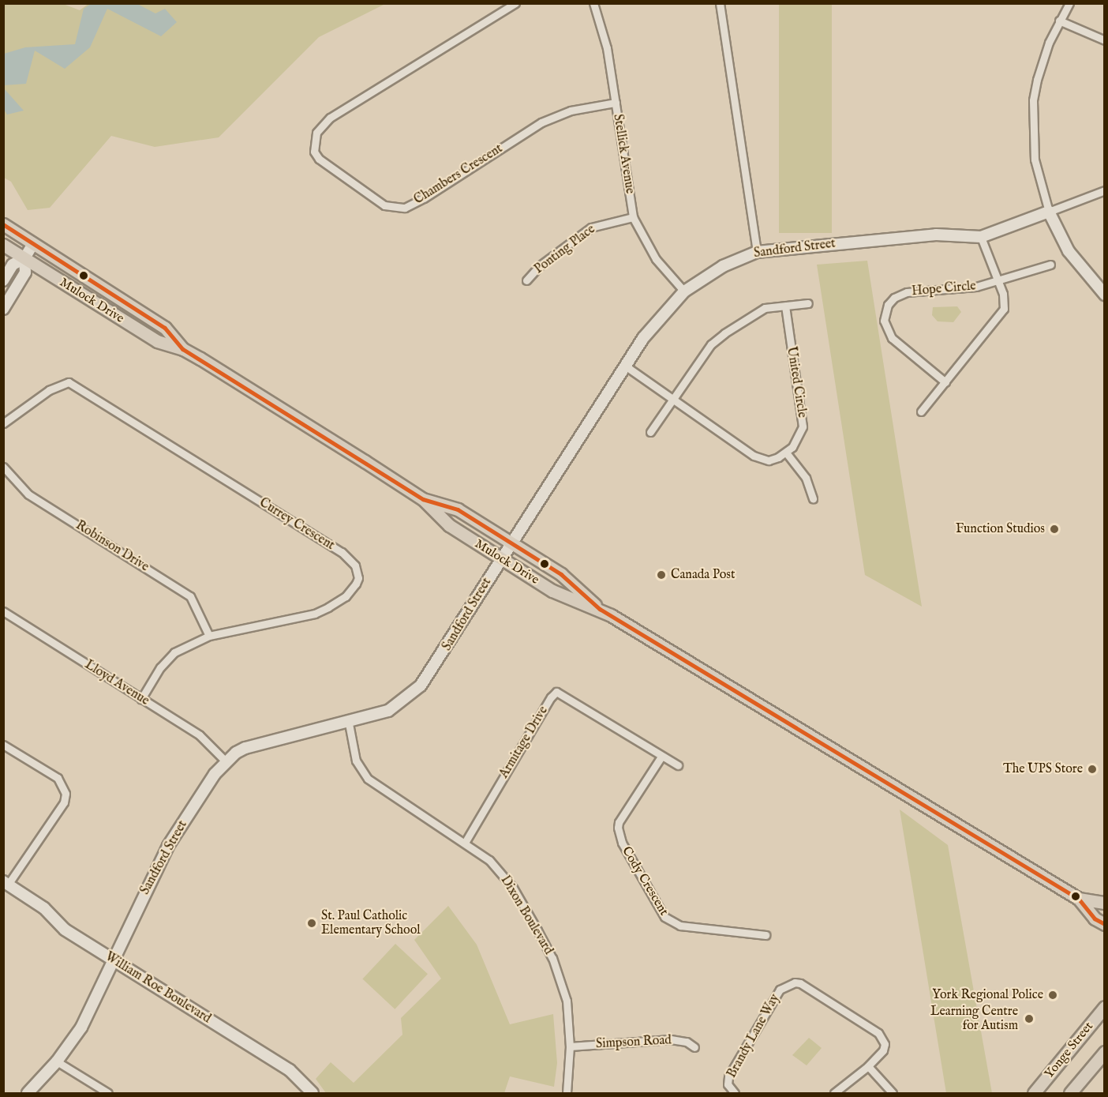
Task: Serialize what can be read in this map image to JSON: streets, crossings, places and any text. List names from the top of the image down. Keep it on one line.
{"streets":{"main road":["Mulock Drive","Yonge Street"],"street":["Stellick Avenue","Chambers Crescent","Sandford Street","Ponting Place","Hope Circle","United Circle","Currey Crescent","Robinson Drive","Lloyd Avenue","Armitage Drive","Cody Crescent","Dixon Boulevard","William Roe Boulevard","Brandy Lane Way","Simpson Road"]},"crossings":[["Stellick Avenue","Chambers Crescent"],["Stellick Avenue","Sandford Street"],["Stellick Avenue","Ponting Place"],["Sandford Street","Hope Circle"],["Sandford Street","Mulock Drive"],["Sandford Street","Lloyd Avenue"],["Sandford Street","Dixon Boulevard"],["Sandford Street","William Roe Boulevard"],["Currey Crescent","Robinson Drive"],["Currey Crescent","Lloyd Avenue"],["Armitage Drive","Cody Crescent"],["Armitage Drive","Dixon Boulevard"],["Dixon Boulevard","Simpson Road"]],"places":["Function Studios","Canada Post","The UPS Store","St. Paul Catholic Elementary School","York Regional Police","Learning Centre for Autism"]}
